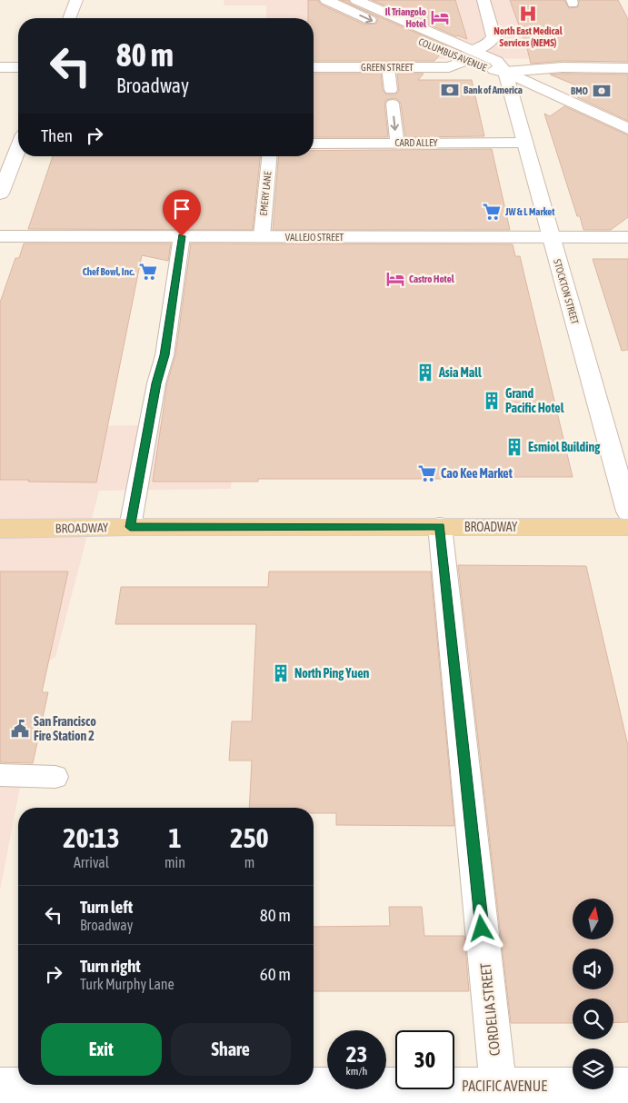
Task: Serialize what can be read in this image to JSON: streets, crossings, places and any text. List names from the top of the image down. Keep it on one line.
{"streets":{"main road":["BROADWAY"],"street":["COLUMBUS AVENUE","GREEN STREET","VALLEJO STREET","STOCKTON STREET","CORDELIA STREET","PACIFIC AVENUE"],"lane":["CARD ALLEY","EMERY LANE"]},"crossings":[["COLUMBUS AVENUE","GREEN STREET"],["COLUMBUS AVENUE","STOCKTON STREET"],["CARD ALLEY","STOCKTON STREET"],["EMERY LANE","VALLEJO STREET"],["VALLEJO STREET","STOCKTON STREET"],["BROADWAY","CORDELIA STREET"],["CORDELIA STREET","PACIFIC AVENUE"]],"places":{"hospital":["North East Medical Services (NEMS)"],"hotel":["Il Triangolo Hotel","Castro Hotel"],"bank":["Bank of America","BMO"],"supermarket":["JW & L Market","Chef Bowl, Inc.","Cao Kee Market"],"building":["Asia Mall","Grand Pacific Hotel","Esmiol Building","North Ping Yuen"],"public building":["San Francisco Fire Station 2"]},"north":"top","page":{"turn":["80 m","Broadway"],"then":"Then","eta":["20:13","Arrival","1","min","250","m"],"list":[{"name":"Turn left","note":"Broadway","value":"80 m"},{"name":"Turn right","note":"Turk Murphy Lane","value":"60 m"}],"buttons":["Exit","Share"],"speed":"23 km/h","limit":"30"}}
